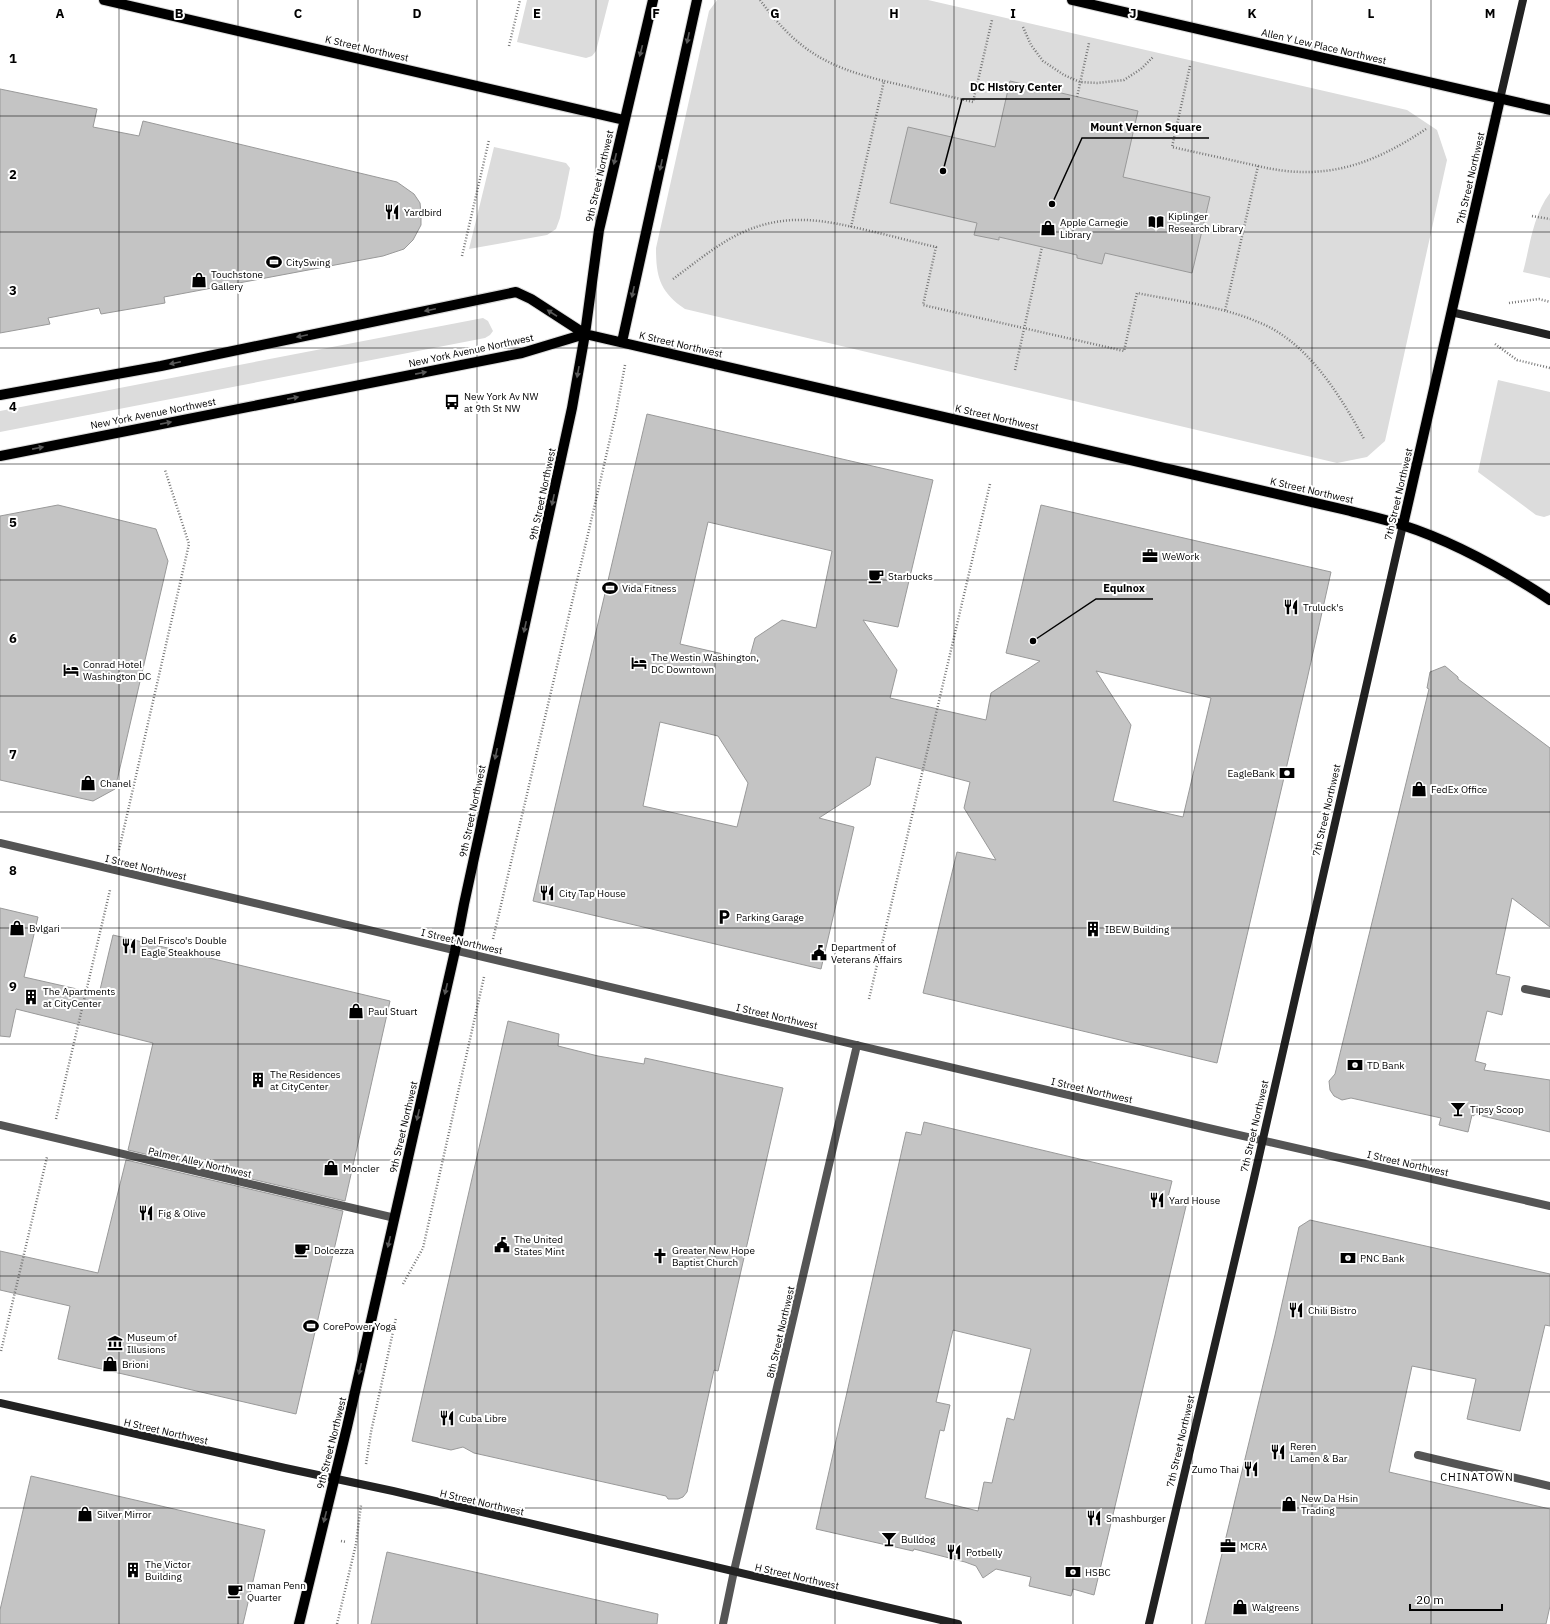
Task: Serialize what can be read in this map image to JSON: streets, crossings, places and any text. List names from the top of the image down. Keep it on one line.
{"streets":{"main road":["Allen Y Lew Place Northwest","K Street Northwest","9th Street Northwest","7th Street Northwest","New York Avenue Northwest","H Street Northwest"],"street":["I Street Northwest","Palmer Alley Northwest","8th Street Northwest"]},"crossings":[["Allen Y Lew Place Northwest","7th Street Northwest"],["K Street Northwest","9th Street Northwest"],["K Street Northwest","7th Street Northwest"],["K Street Northwest","New York Avenue Northwest"],["9th Street Northwest","New York Avenue Northwest"],["9th Street Northwest","I Street Northwest"],["9th Street Northwest","Palmer Alley Northwest"],["9th Street Northwest","H Street Northwest"],["7th Street Northwest","I Street Northwest"],["I Street Northwest","8th Street Northwest"],["8th Street Northwest","H Street Northwest"]],"one_way":["9th Street Northwest"],"districts":["CHINATOWN"],"places":{"other":["DC History Center","Mount Vernon Square","Equinox"],"restaurant":["Yardbird","Truluck's","City Tap House","Del Frisco's Double Eagle Steakhouse","Yard House","Fig & Olive","Chili Bistro","Cuba Libre","Reren Lamen & Bar","Zumo Thai","Smashburger","Potbelly"],"library":["Kiplinger Research Library"],"shop":["Apple Carnegie Library","Touchstone Gallery","Chanel","FedEx Office","Bvlgari","Paul Stuart","Moncler","Brioni","New Da Hsin Trading","Silver Mirror","Walgreens"],"sports":["CitySwing","Vida Fitness","CorePower Yoga"],"bus stop":["New York Av NW at 9th St NW"],"office":["WeWork","MCRA"],"cafe":["Starbucks","Dolcezza","maman Penn Quarter"],"hotel":["The Westin Washington, DC Downtown","Conrad Hotel Washington DC"],"bank":["EagleBank","TD Bank","PNC Bank","HSBC"],"parking":["Parking Garage"],"building":["IBEW Building","The Apartments at CityCenter","The Residences at CityCenter","The Victor Building"],"public building":["Department of Veterans Affairs","The United States Mint"],"bar":["Tipsy Scoop","Bulldog"],"church":["Greater New Hope Baptist Church"],"museum":["Museum of Illusions"]},"scale_bar":"20 m","grid":{"columns":["A","B","C","D","E","F","G","H","I","J","K","L","M"],"rows":["1","2","3","4","5","6","7","8","9"]}}
